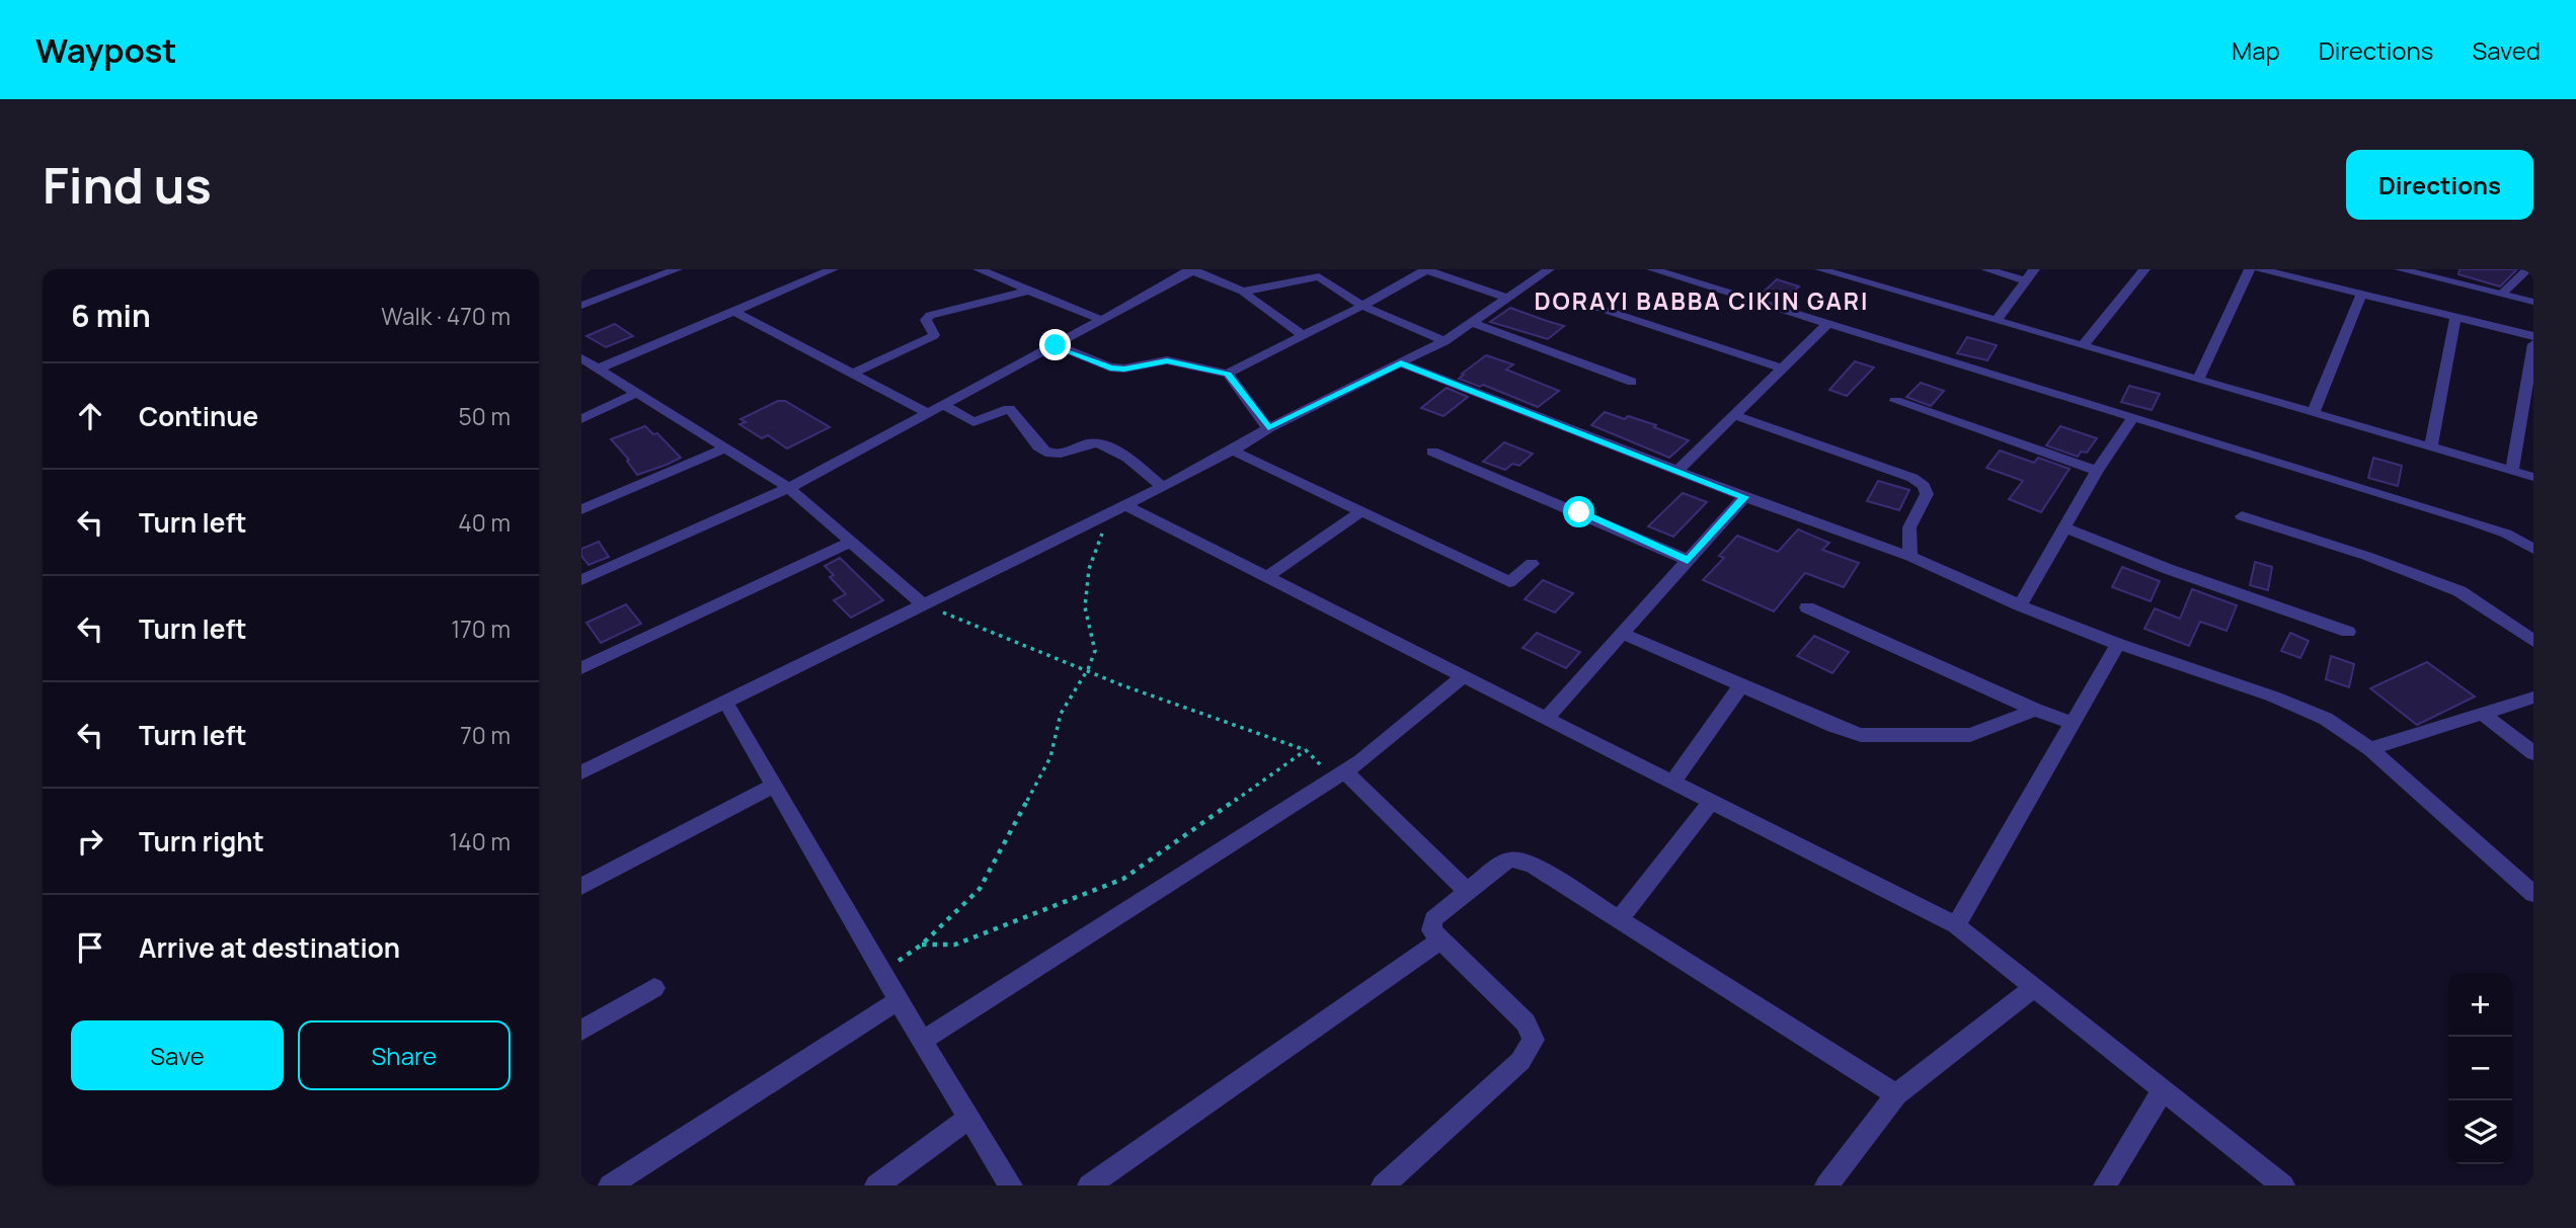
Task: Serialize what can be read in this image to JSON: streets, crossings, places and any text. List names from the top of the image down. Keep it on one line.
{"districts":["DORAYI BABBA CIKIN GARI"],"page":{"header":"Waypost","nav":["Map","Directions","Saved"],"buttons":["Directions",["Save","Share"]],"title":"Find us","heading":["6 min","Walk · 470 m"],"list":[["Continue","50 m"],["Turn left","40 m"],["Turn left","170 m"],["Turn left","70 m"],["Turn right","140 m"],"Arrive at destination"],"map_buttons":["+","−"]}}
